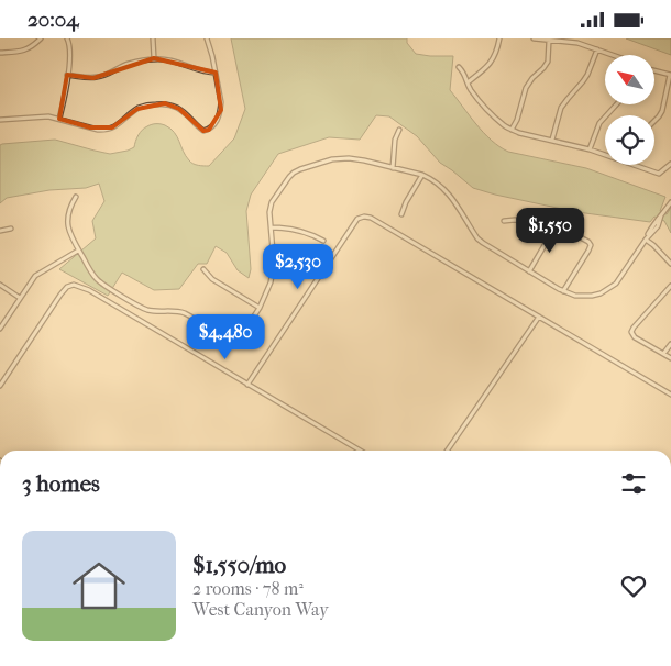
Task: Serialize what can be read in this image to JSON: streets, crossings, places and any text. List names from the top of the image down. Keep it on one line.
{"north":"top left","page":{"status":"20:04","price":["$1,550","$2,530","$4,480"],"heading":"3 homes","list":[{"name":"$1,550/mo","note":"2 rooms · 78 m² · West Canyon Way"}]}}
